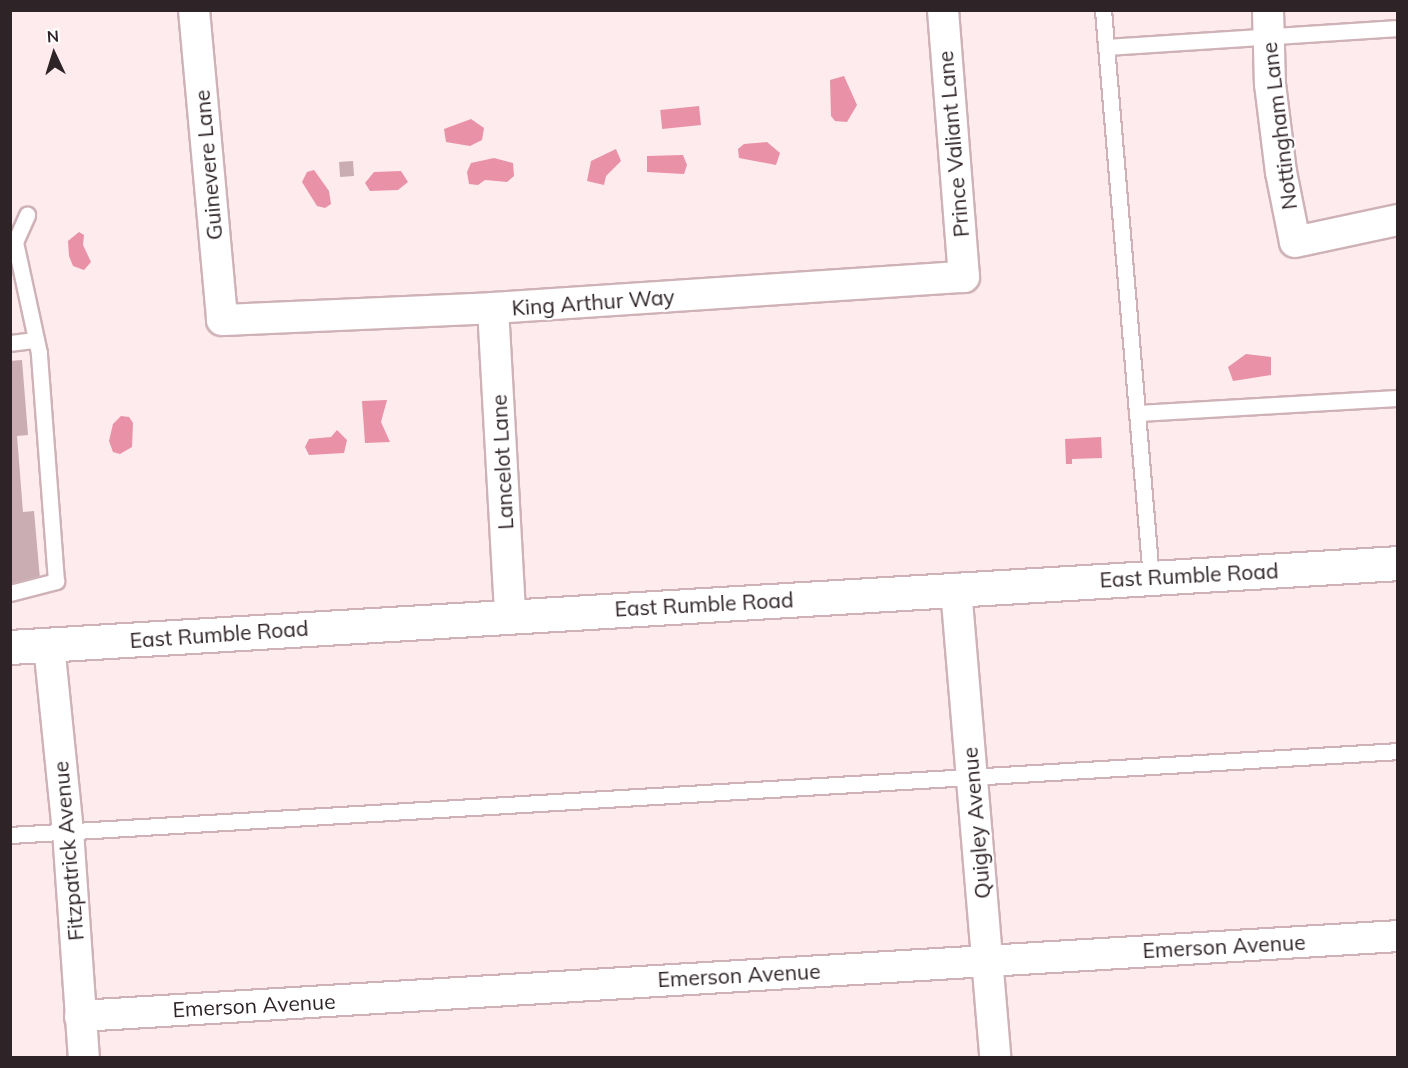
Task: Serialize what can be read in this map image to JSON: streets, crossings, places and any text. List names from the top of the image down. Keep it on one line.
{"streets":{"street":["Nottingham Lane","Prince Valiant Lane","Guinevere Lane","King Arthur Way","Lancelot Lane","East Rumble Road","Quigley Avenue","Fitzpatrick Avenue","Emerson Avenue"]},"crossings":[["Prince Valiant Lane","King Arthur Way"],["Guinevere Lane","King Arthur Way"],["King Arthur Way","Lancelot Lane"],["Lancelot Lane","East Rumble Road"],["East Rumble Road","Quigley Avenue"],["East Rumble Road","Fitzpatrick Avenue"],["Quigley Avenue","Emerson Avenue"],["Fitzpatrick Avenue","Emerson Avenue"]],"north":"top"}
